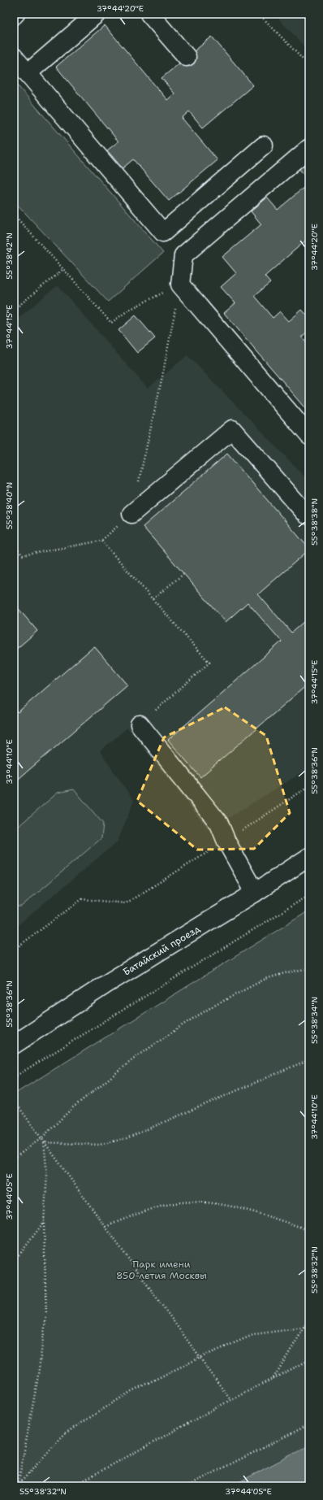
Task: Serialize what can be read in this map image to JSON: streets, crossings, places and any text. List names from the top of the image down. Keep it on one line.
{"streets":{"main road":["Батайский проезд"]},"parks":["Парк имени 850-летия Москвы"],"coordinates":["37°44'20\"E","55°38'42\"N","37°44'15\"E","55°38'40\"N","55°38'38\"N","37°44'10\"E","55°38'36\"N","55°38'34\"N","37°44'05\"E","55°38'32\"N"]}
